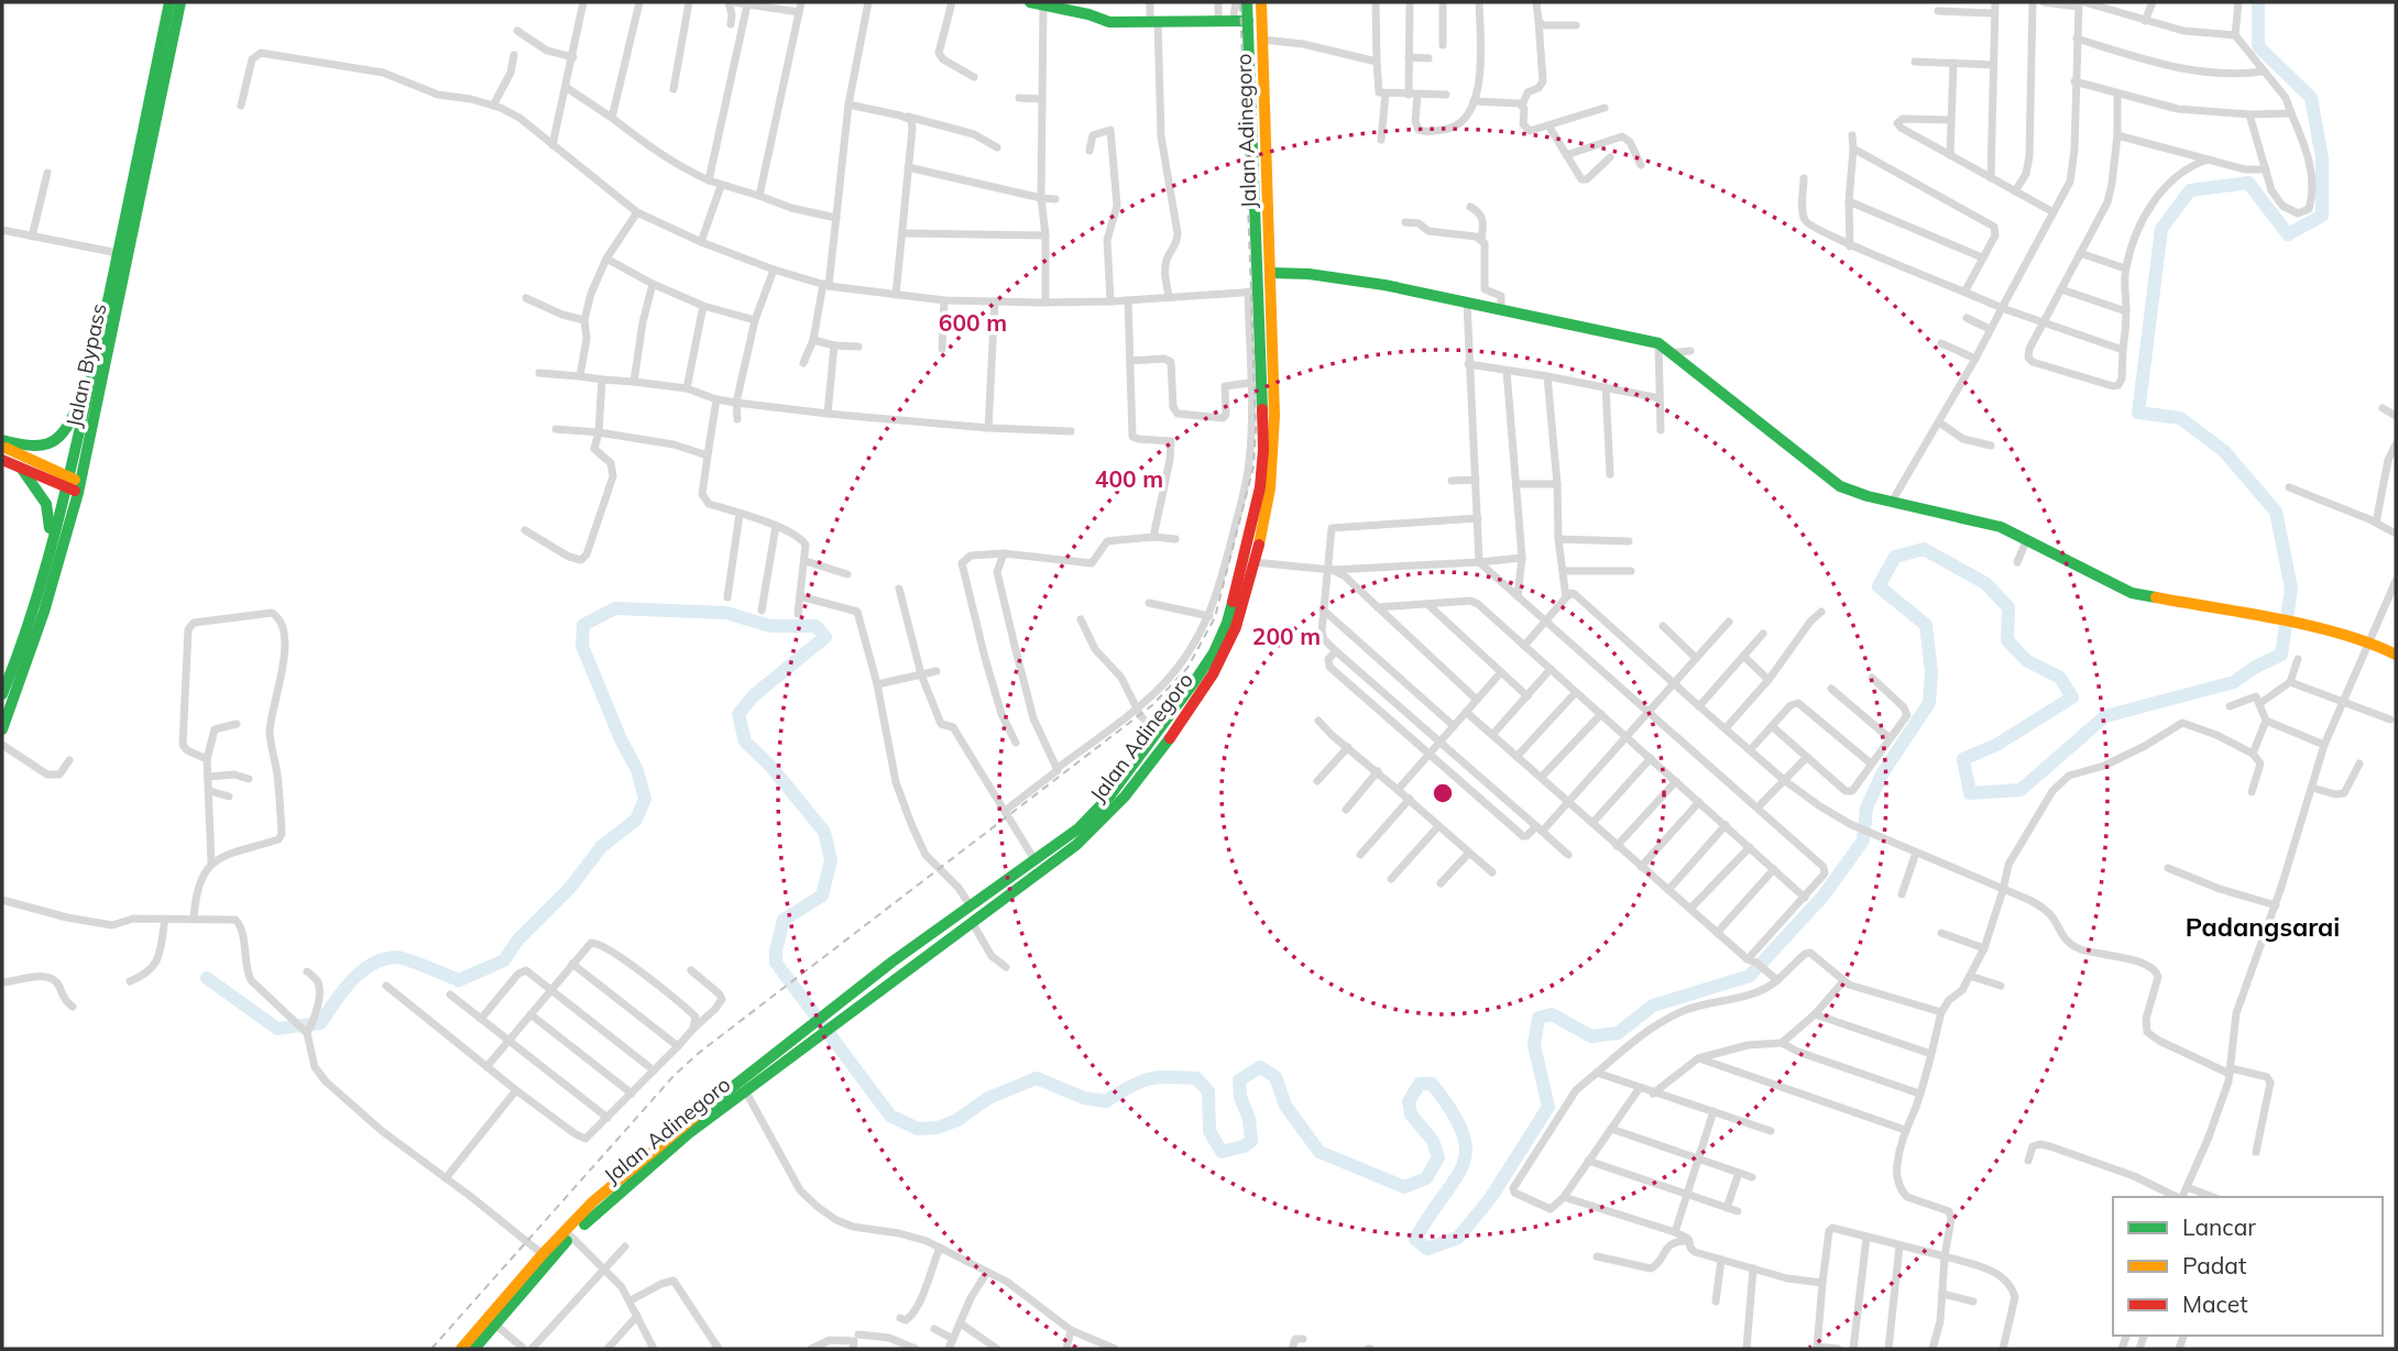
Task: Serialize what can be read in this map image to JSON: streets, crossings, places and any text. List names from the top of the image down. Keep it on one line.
{"streets":{"main road":["Jalan Adinegoro","Jalan Bypass"]},"districts":["Padangsarai"],"legend":["Lancar","Padat","Macet"],"rings":["600 m","400 m","200 m"]}
